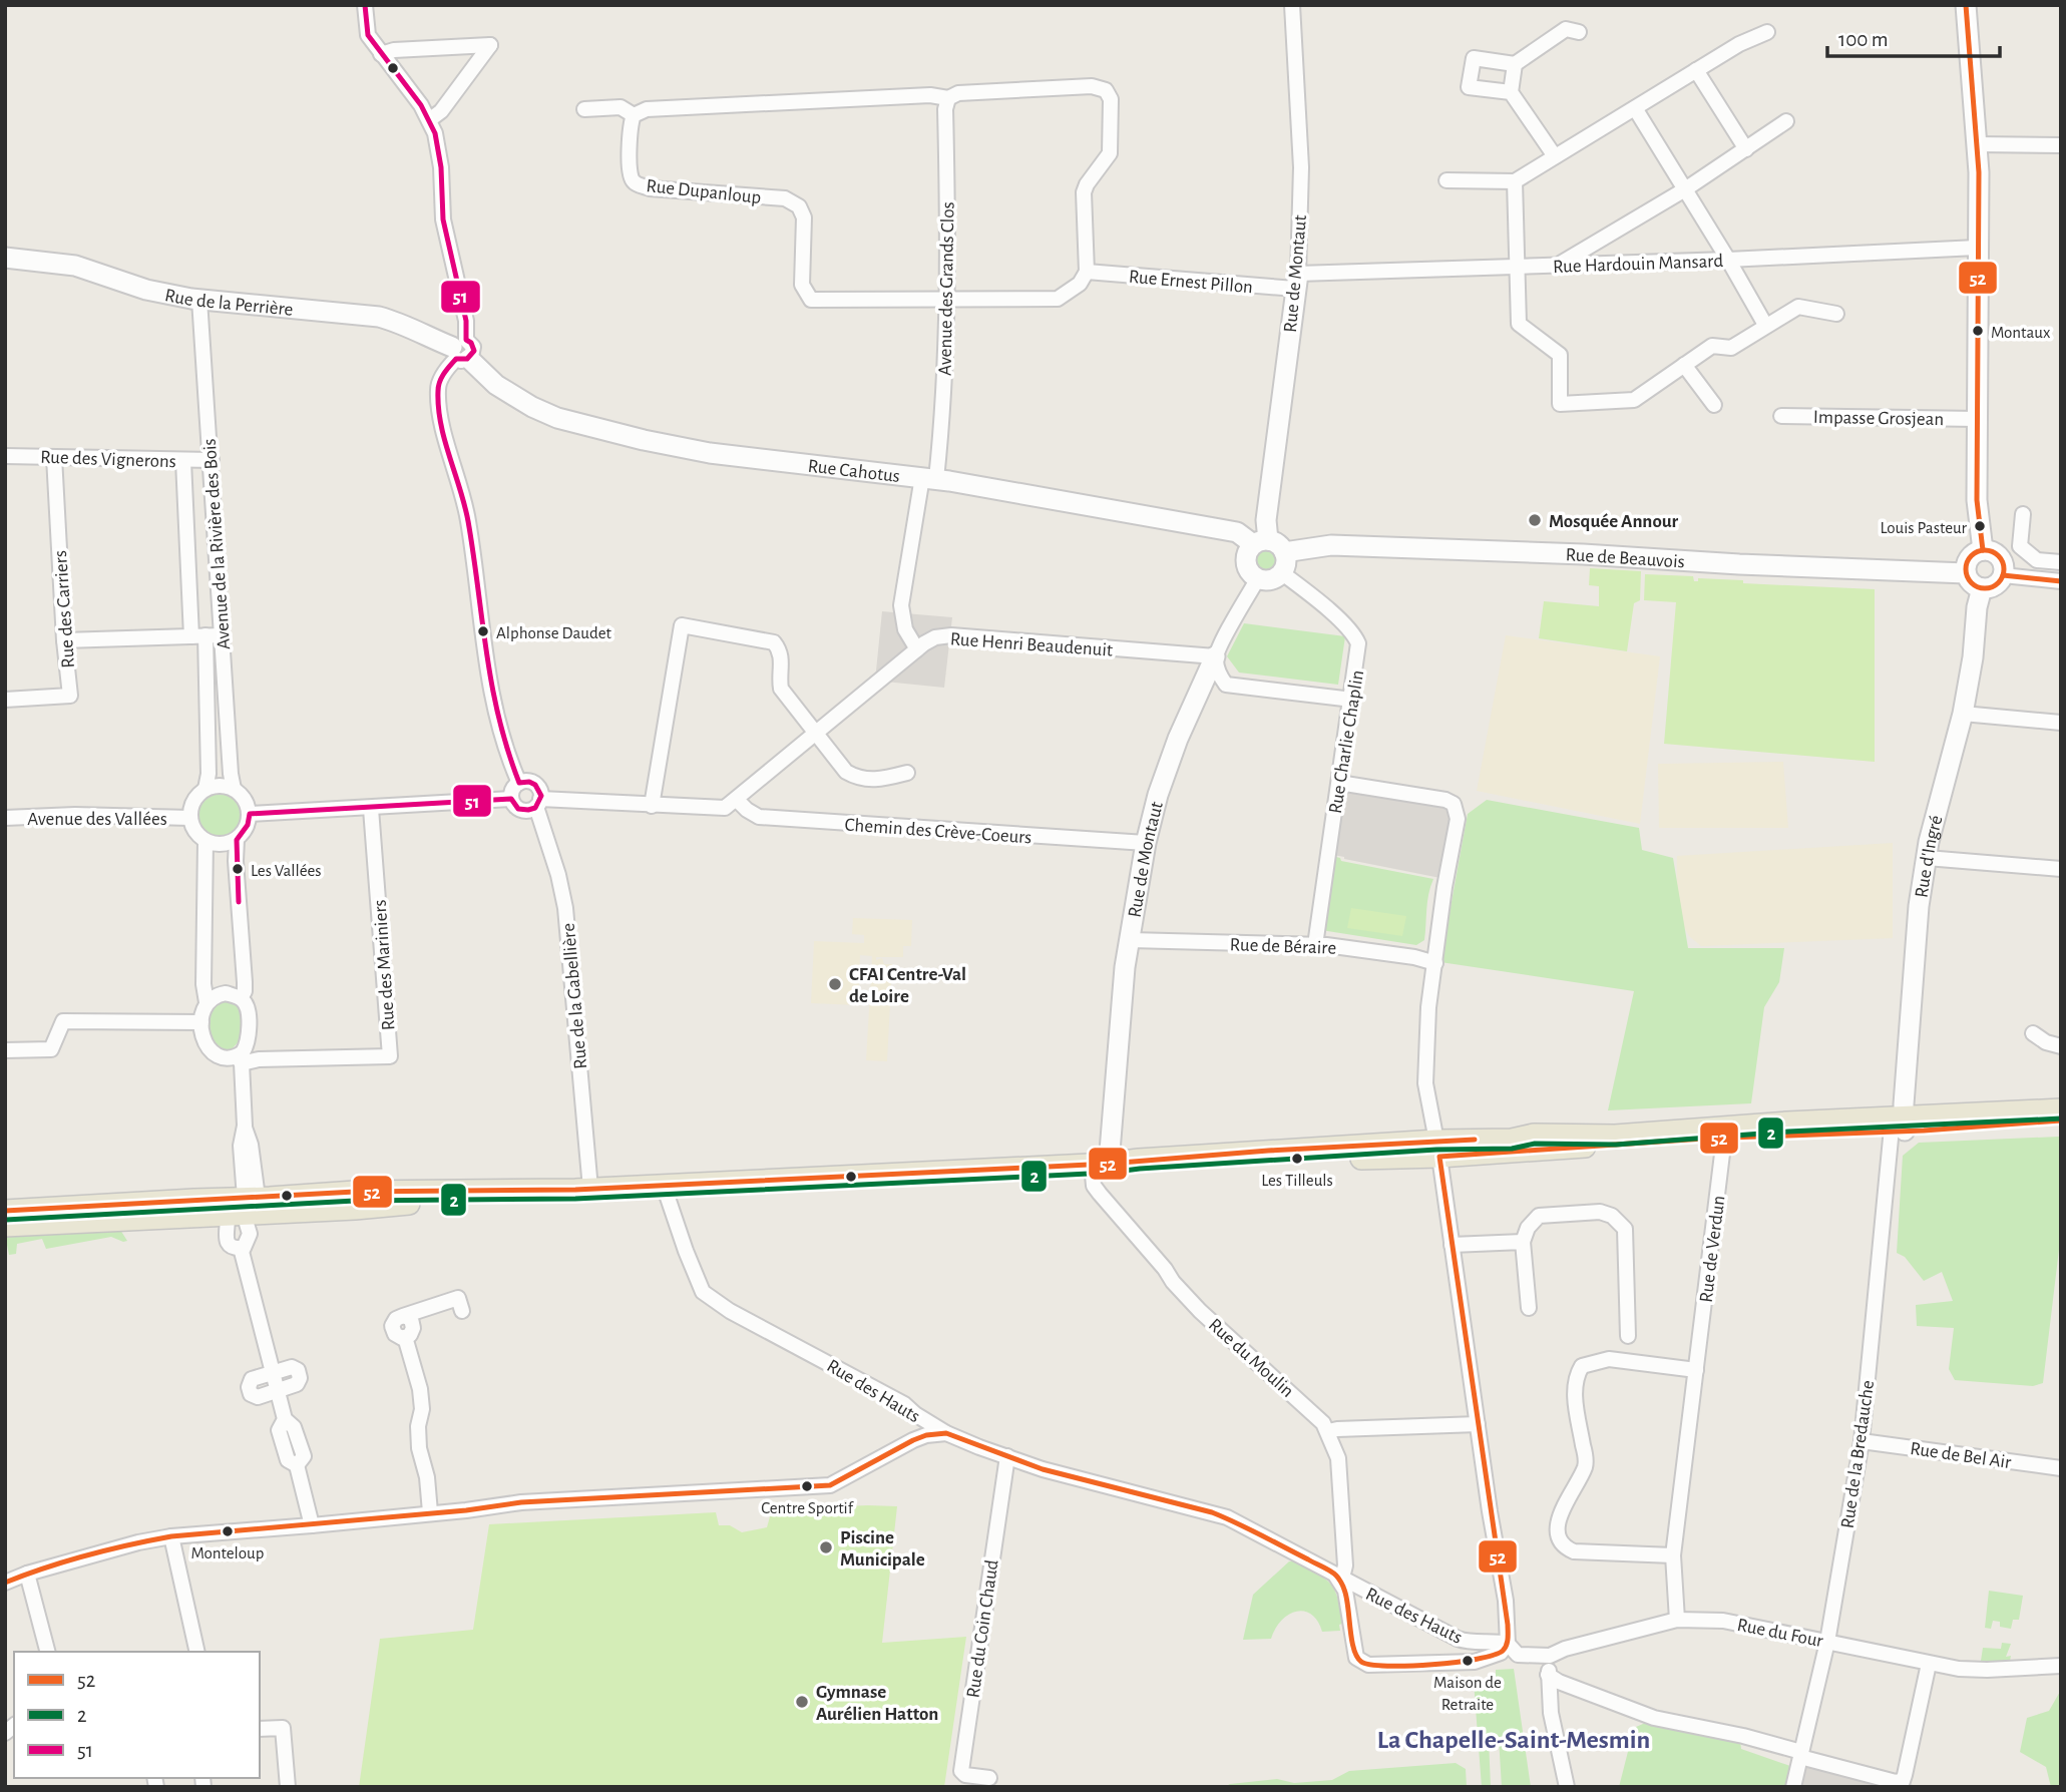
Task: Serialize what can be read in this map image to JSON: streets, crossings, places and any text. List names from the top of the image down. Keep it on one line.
{"streets":{"street":["Rue Dupanloup","Rue Hardouin Mansard","Rue de Montaut","Rue Ernest Pillon","Avenue des Grands Clos","Rue de la Perrière","Impasse Grosjean","Rue des Vignerons","Rue Cahotus","Avenue de la Rivière des Bois","Rue de Beauvois","Rue des Carriers","Rue Henri Beaudenuit","Rue Charlie Chaplin","Avenue des Vallées","Chemin des Crève-Coeurs","Rue d'Ingré","Rue de Béraire","Rue des Mariniers","Rue de la Gabellière","Rue de Verdun","Rue du Moulin","Rue des Hauts","Rue de la Bredauche","Rue de Bel Air","Rue du Coin Chaud","Rue du Four"]},"crossings":[["Rue Dupanloup","Avenue des Grands Clos"],["Rue Hardouin Mansard","Rue de Montaut"],["Rue Hardouin Mansard","Rue Ernest Pillon"],["Rue de Montaut","Rue Ernest Pillon"],["Rue de Montaut","Rue Cahotus"],["Rue de Montaut","Rue de Beauvois"],["Rue de Montaut","Rue Henri Beaudenuit"],["Rue de Montaut","Rue Charlie Chaplin"],["Rue de Montaut","Chemin des Crève-Coeurs"],["Rue de Montaut","Rue de Béraire"],["Rue de Montaut","Rue du Moulin"],["Avenue des Grands Clos","Rue Cahotus"],["Avenue des Grands Clos","Rue Henri Beaudenuit"],["Rue de la Perrière","Rue Cahotus"],["Rue de la Perrière","Avenue de la Rivière des Bois"],["Rue des Vignerons","Avenue de la Rivière des Bois"],["Rue des Vignerons","Rue des Carriers"],["Rue Cahotus","Rue de Beauvois"],["Rue Cahotus","Rue Charlie Chaplin"],["Avenue de la Rivière des Bois","Avenue des Vallées"],["Rue de Beauvois","Rue Charlie Chaplin"],["Rue de Beauvois","Rue d'Ingré"],["Rue Henri Beaudenuit","Chemin des Crève-Coeurs"],["Rue Charlie Chaplin","Rue de Béraire"],["Rue d'Ingré","Rue de la Bredauche"],["Rue de Verdun","Rue du Four"],["Rue du Moulin","Rue des Hauts"],["Rue des Hauts","Rue du Coin Chaud"],["Rue des Hauts","Rue du Four"],["Rue de la Bredauche","Rue de Bel Air"],["Rue de la Bredauche","Rue du Four"]],"districts":["La Chapelle-Saint-Mesmin"],"places":["Montaux","Mosquée Annour","Louis Pasteur","Alphonse Daudet","Les Vallées","CFAI Centre-Val de Loire","Les Tilleuls","Centre Sportif","Monteloup","Piscine Municipale","Maison de Retraite","Gymnase Aurélien Hatton"],"lines":["transit line 52","transit line 51","transit line 2"],"legend":["52","2","51"],"scale_bar":"100 m"}
